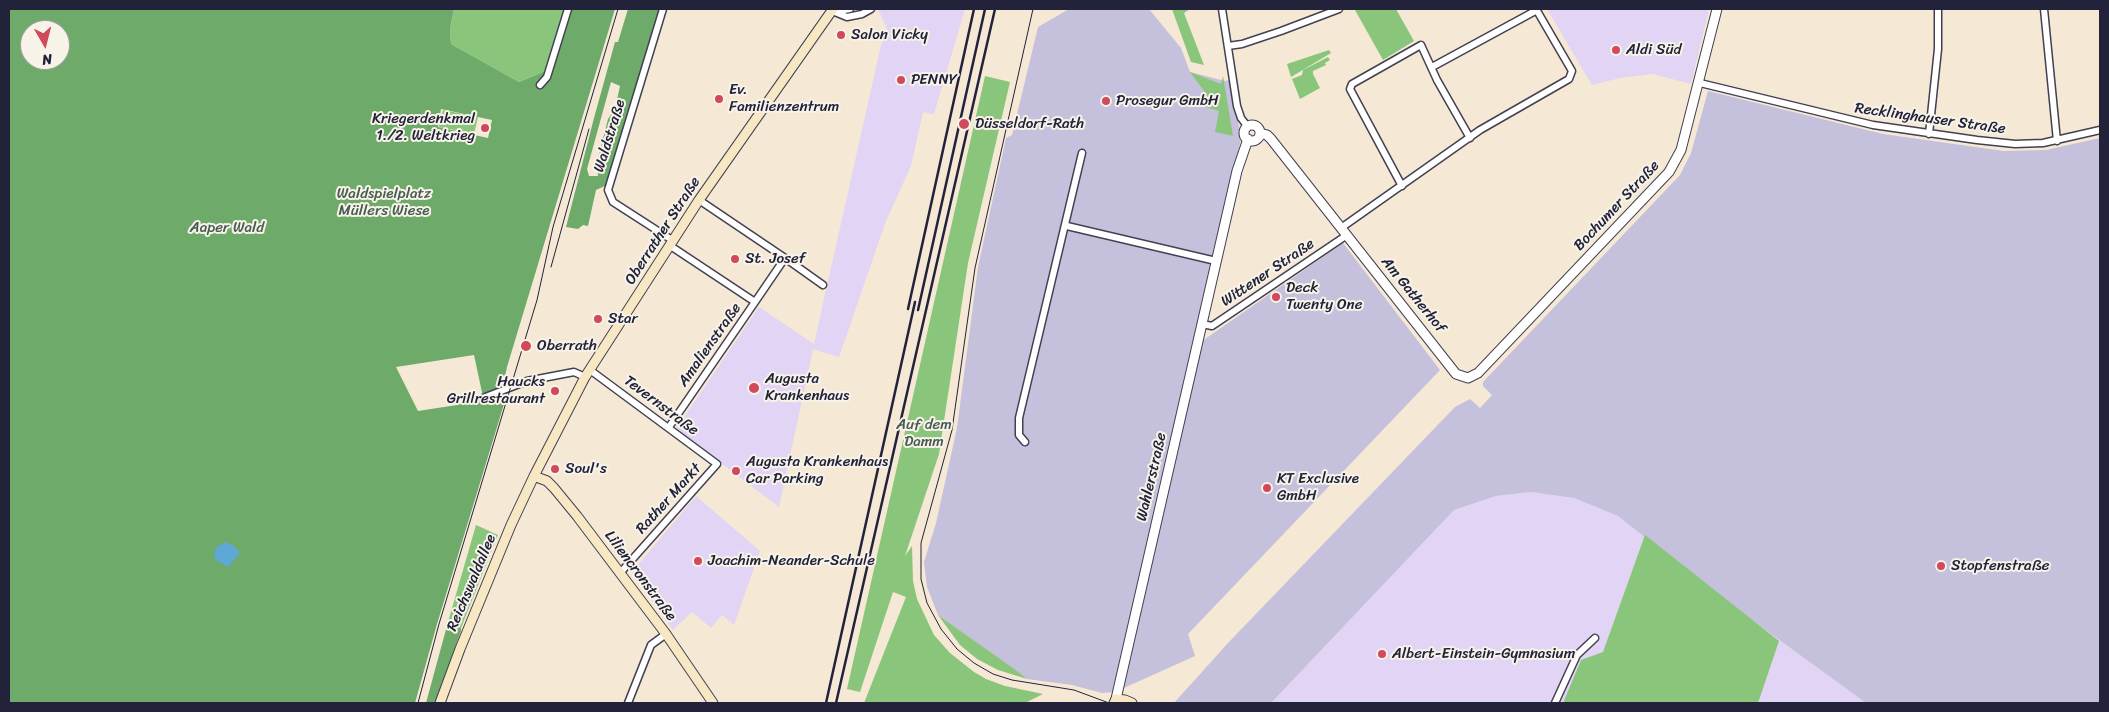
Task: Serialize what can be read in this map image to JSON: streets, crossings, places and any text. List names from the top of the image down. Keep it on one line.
{"streets":{"main road":["Oberrather Straße","Liliencronstraße","Reichswaldallee"],"street":["Recklinghauser Straße","Waldstraße","Bochumer Straße","Wittener Straße","Am Gatherhof","Amalienstraße","Tevernstraße","Wahlerstraße","Rather Markt"]},"crossings":[["Recklinghauser Straße","Bochumer Straße"],["Waldstraße","Oberrather Straße"],["Waldstraße","Amalienstraße"],["Bochumer Straße","Am Gatherhof"],["Oberrather Straße","Tevernstraße"],["Oberrather Straße","Liliencronstraße"],["Oberrather Straße","Reichswaldallee"],["Wittener Straße","Am Gatherhof"],["Wittener Straße","Wahlerstraße"],["Am Gatherhof","Wahlerstraße"],["Amalienstraße","Tevernstraße"],["Tevernstraße","Rather Markt"],["Rather Markt","Liliencronstraße"],["Liliencronstraße","Reichswaldallee"]],"parks":["Waldspielplatz Müllers Wiese","Aaper Wald","Auf dem Damm"],"places":["Salon Vicky","Aldi Süd","PENNY","Ev. Familienzentrum","Prosegur GmbH","Düsseldorf-Rath","Kriegerdenkmal 1./2. Weltkrieg","St. Josef","Deck Twenty One","Star","Oberrath","Augusta Krankenhaus","Haucks Grillrestaurant","Soul's","Augusta Krankenhaus Car Parking","KT Exclusive GmbH","Joachim-Neander-Schule","Stopfenstraße","Albert-Einstein-Gymnasium"],"north":"bottom"}
